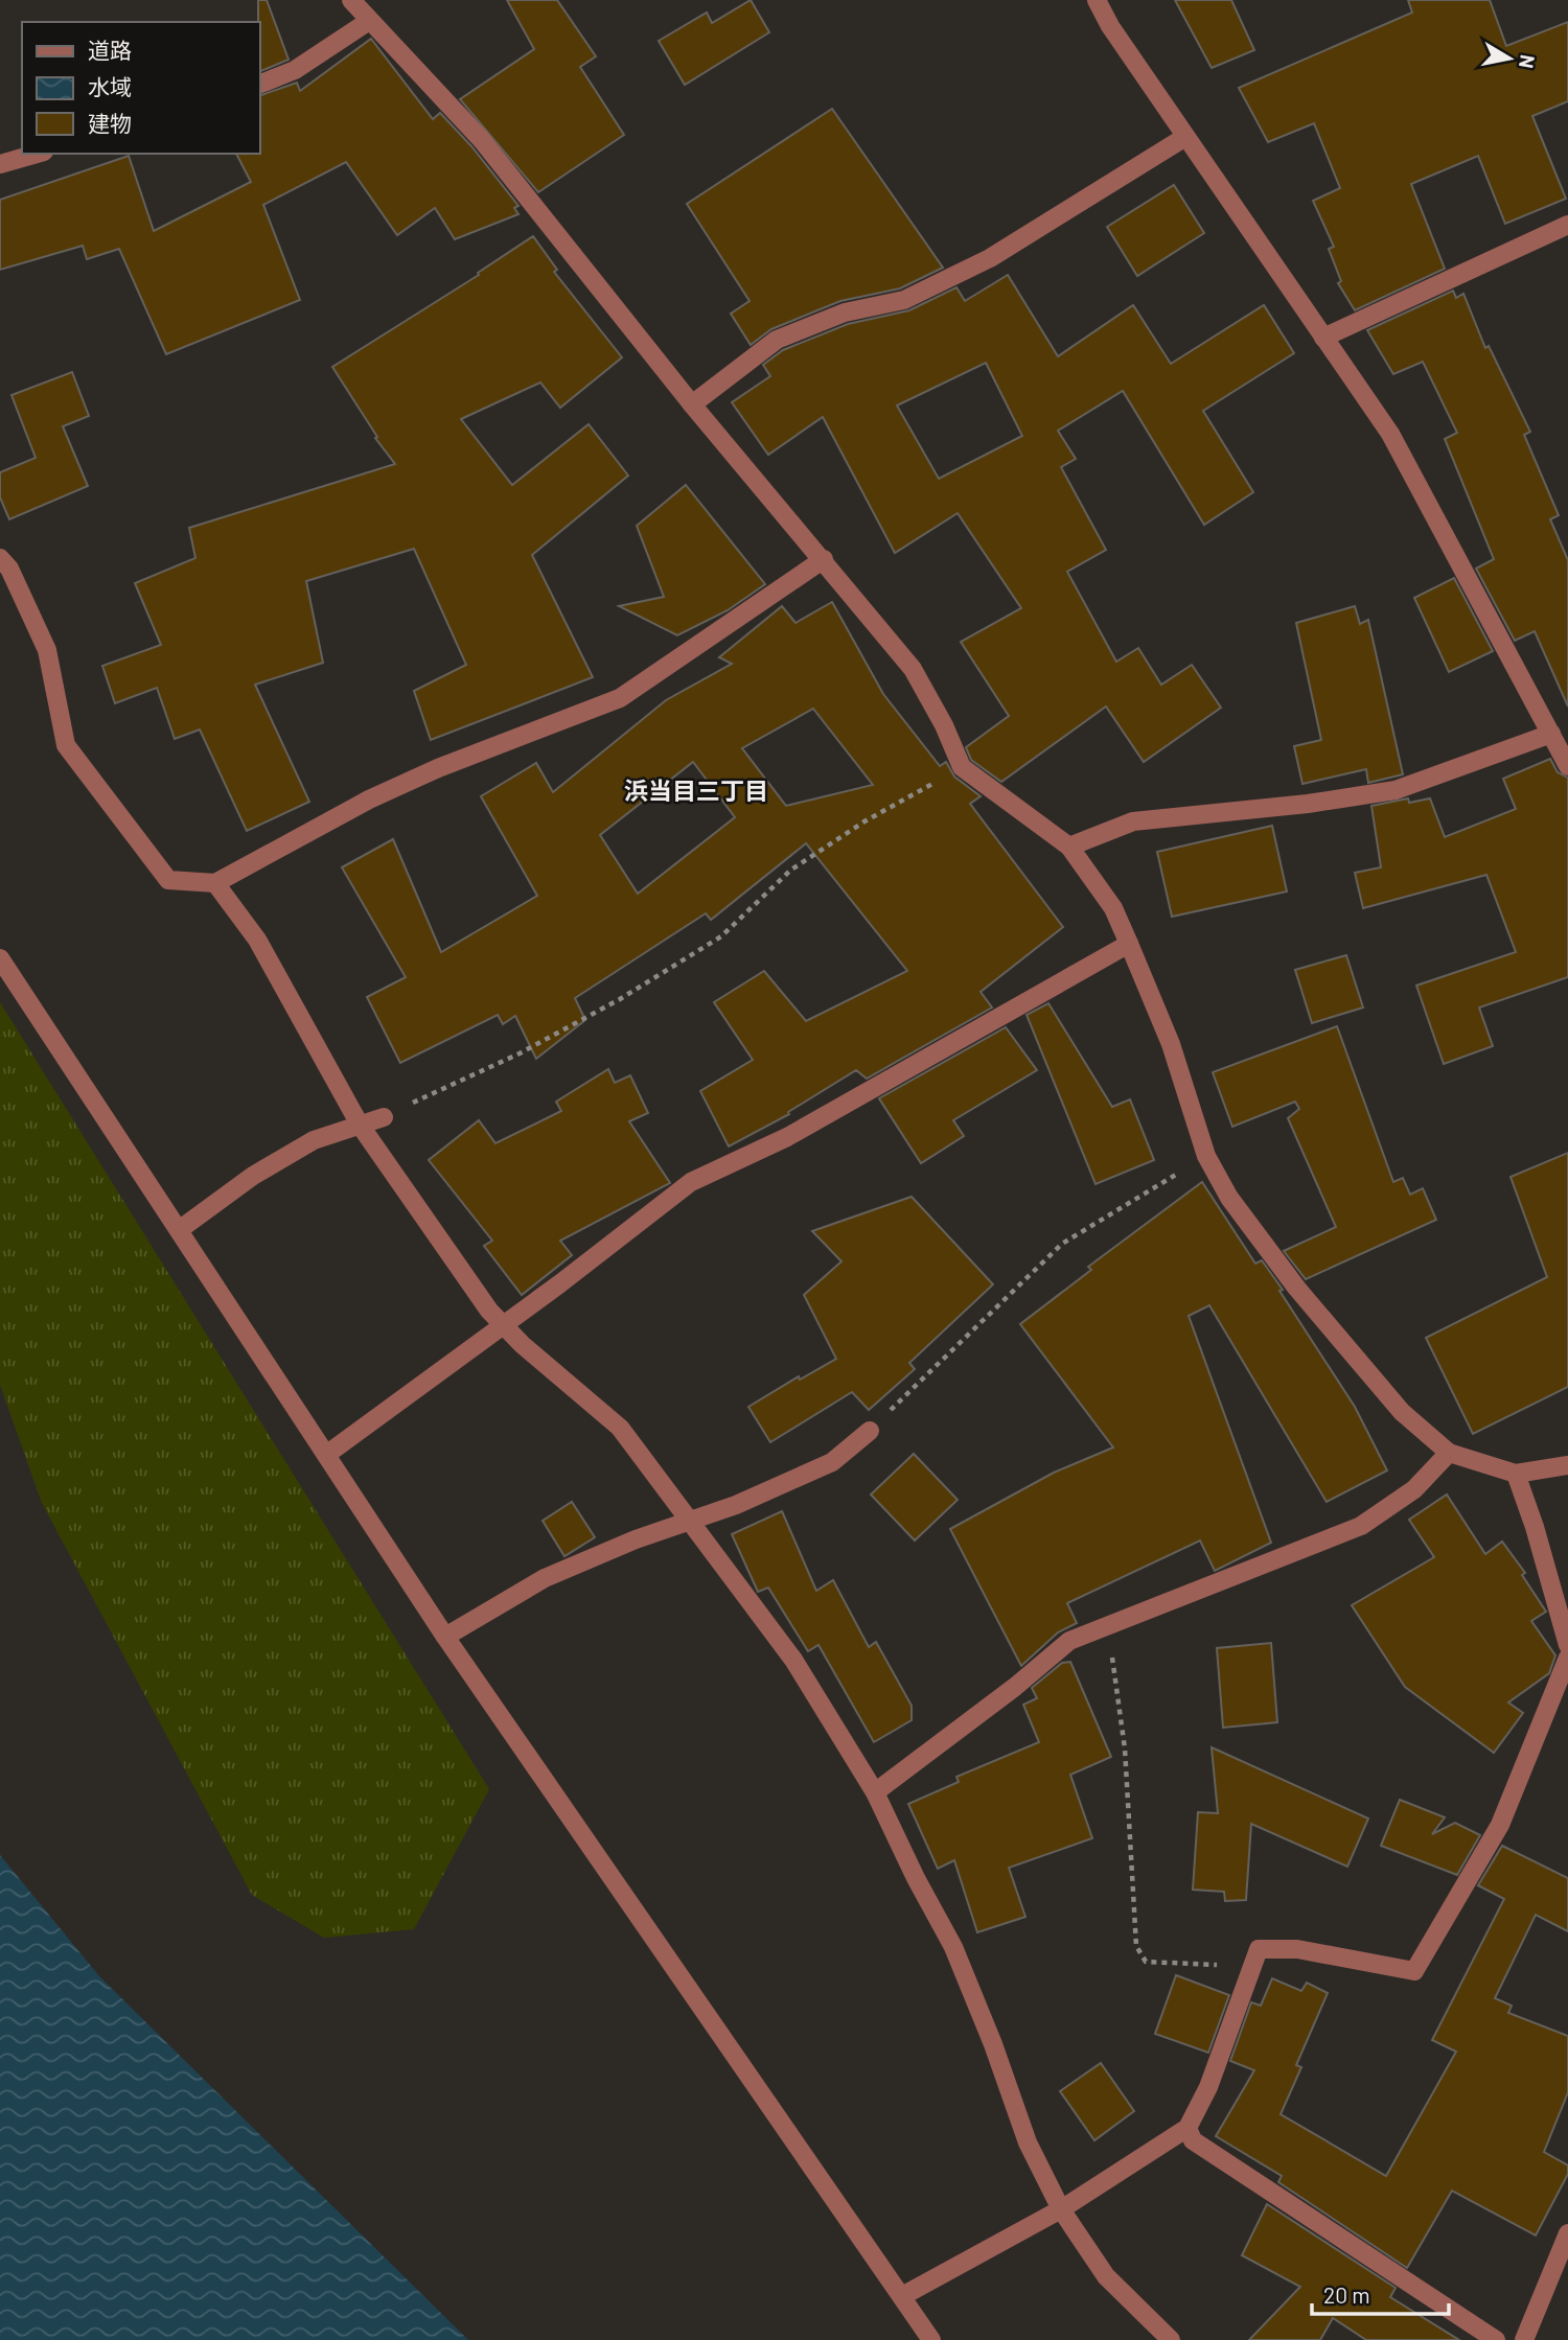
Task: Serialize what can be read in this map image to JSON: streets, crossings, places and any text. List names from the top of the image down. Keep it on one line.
{"districts":["浜当目三丁目"],"legend":["道路","水域","建物"],"scale_bar":"20 m","north":"right"}
